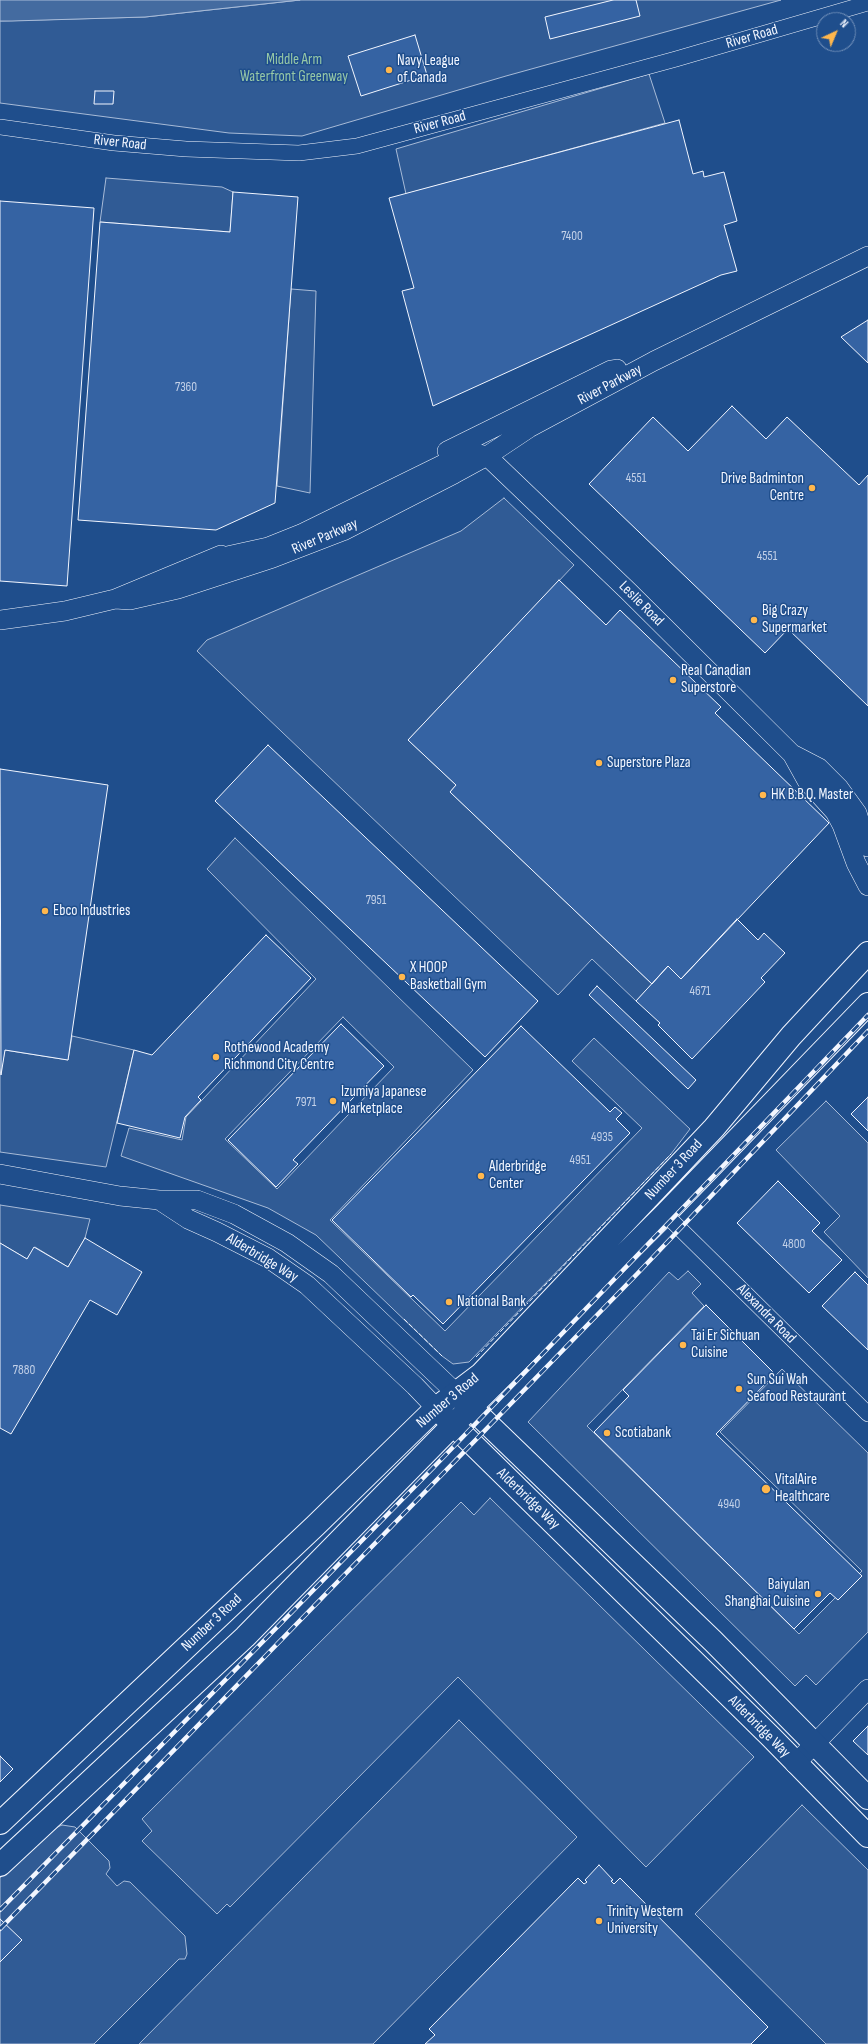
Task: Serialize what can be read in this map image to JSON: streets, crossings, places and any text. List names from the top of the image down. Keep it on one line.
{"streets":{"main road":["Number 3 Road","Alderbridge Way"],"street":["River Road","River Parkway","Leslie Road","Alexandra Road"]},"crossings":[["River Parkway","Leslie Road"],["Number 3 Road","Alderbridge Way"],["Number 3 Road","Alexandra Road"]],"parks":["Middle Arm Waterfront Greenway"],"places":["Navy League of Canada","Drive Badminton Centre","Big Crazy Supermarket","Real Canadian Superstore","Superstore Plaza","HK B.B.Q. Master","Ebco Industries","X HOOP Basketball Gym","Rothewood Academy Richmond City Centre","Izumiya Japanese Marketplace","Alderbridge Center","National Bank","Tai Er Sichuan Cuisine","Sun Sui Wah Seafood Restaurant","Scotiabank","VitalAire Healthcare","Baiyulan Shanghai Cuisine","Trinity Western University"],"house_numbers":["7400","7360","4551","4551","7951","4671","7971","4935","4951","4800","7880","4940"],"north":"top right"}
